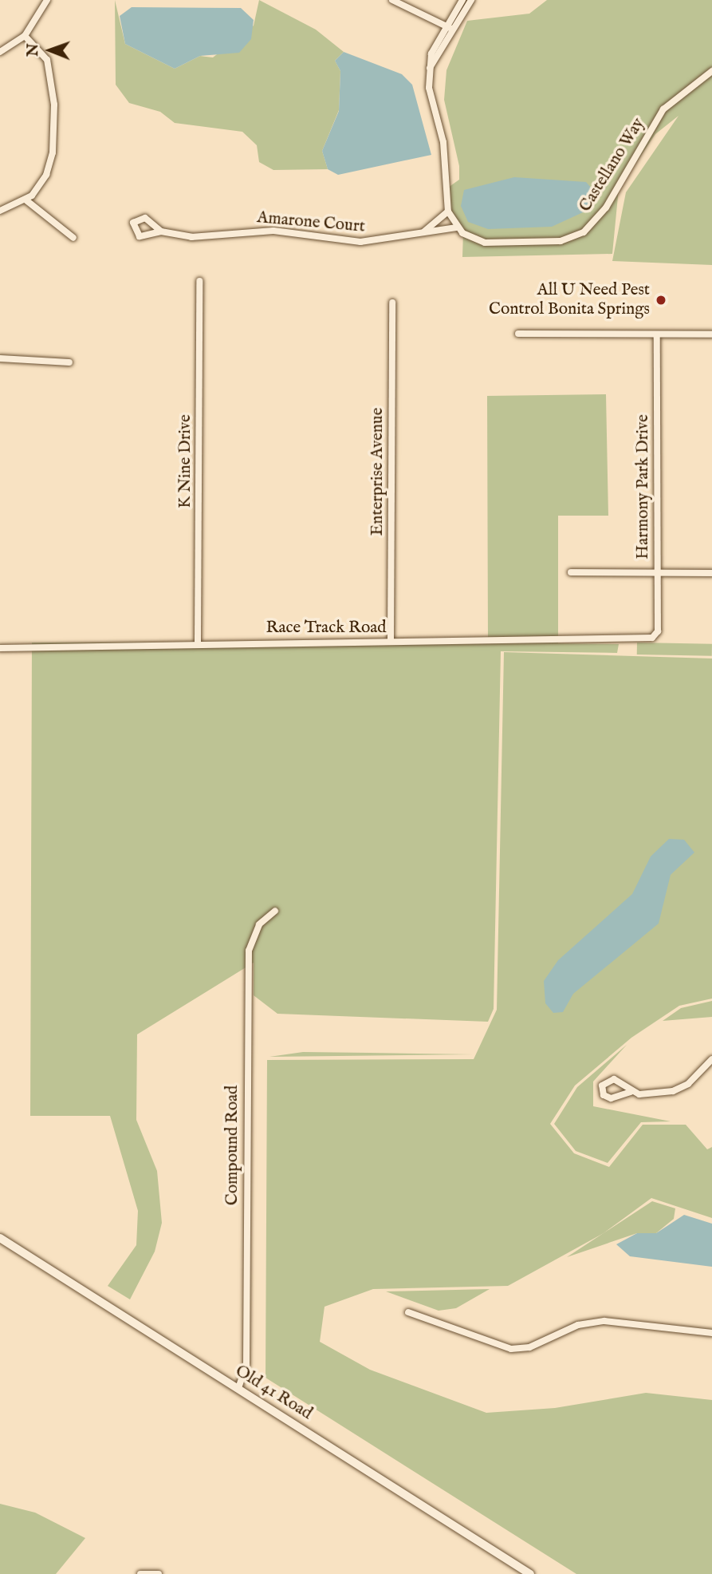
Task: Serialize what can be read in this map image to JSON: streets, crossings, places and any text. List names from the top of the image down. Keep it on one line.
{"streets":{"street":["Castellano Way","Amarone Court","K Nine Drive","Enterprise Avenue","Harmony Park Drive","Race Track Road","Compound Road","Old 41 Road"]},"crossings":[["Castellano Way","Amarone Court"],["K Nine Drive","Race Track Road"],["Enterprise Avenue","Race Track Road"],["Harmony Park Drive","Race Track Road"],["Compound Road","Old 41 Road"]],"places":["All U Need Pest Control Bonita Springs"],"north":"left"}
